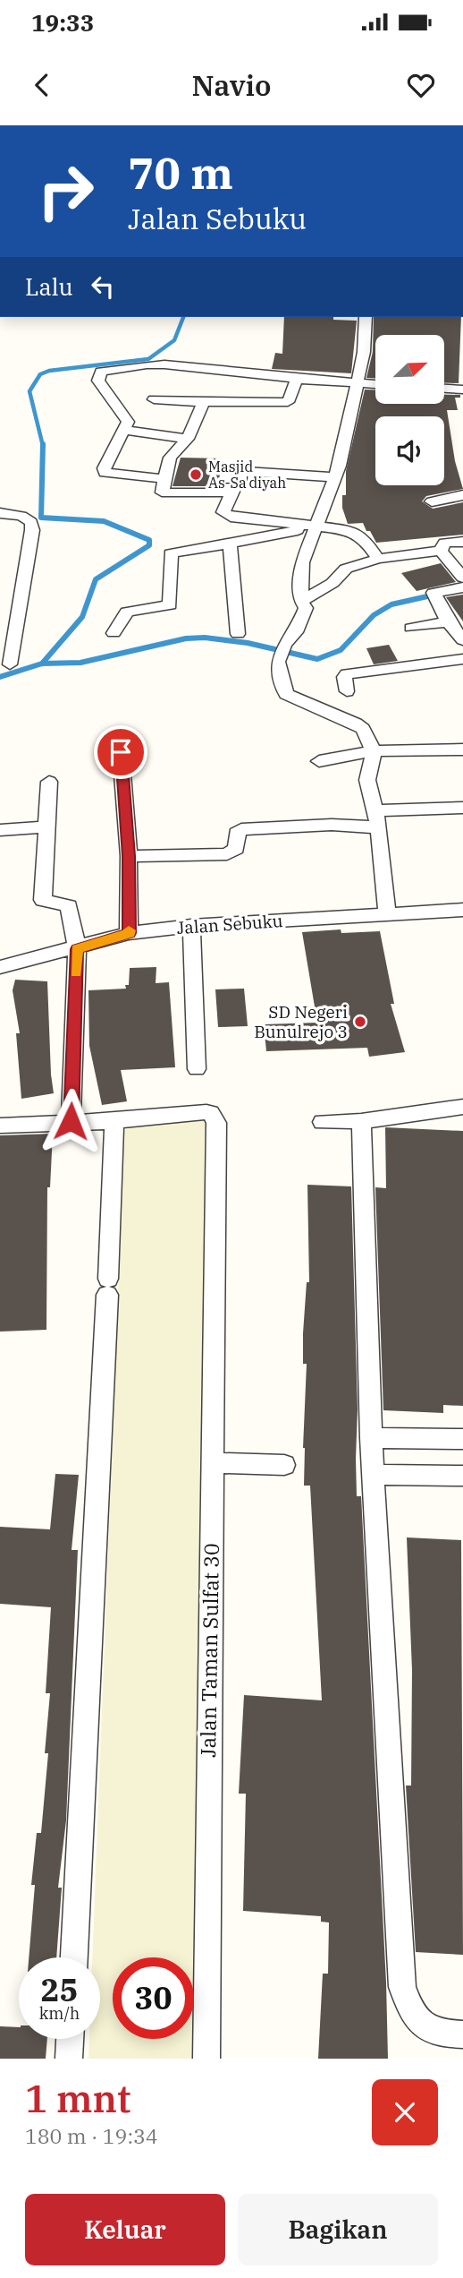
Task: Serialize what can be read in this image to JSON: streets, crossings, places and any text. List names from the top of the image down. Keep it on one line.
{"streets":{"street":["Jalan Sebuku","Jalan Taman Sulfat 30"]},"places":["Masjid As-Sa'diyah","SD Negeri Bunulrejo 3"],"north":"top right","page":{"status":"19:33","header":"Navio","turn":["70 m","Jalan Sebuku"],"then":"Lalu","speed":"25 km/h","limit":"30","heading":["1 mnt","180 m · 19:34"],"buttons":["Keluar","Bagikan"]}}
